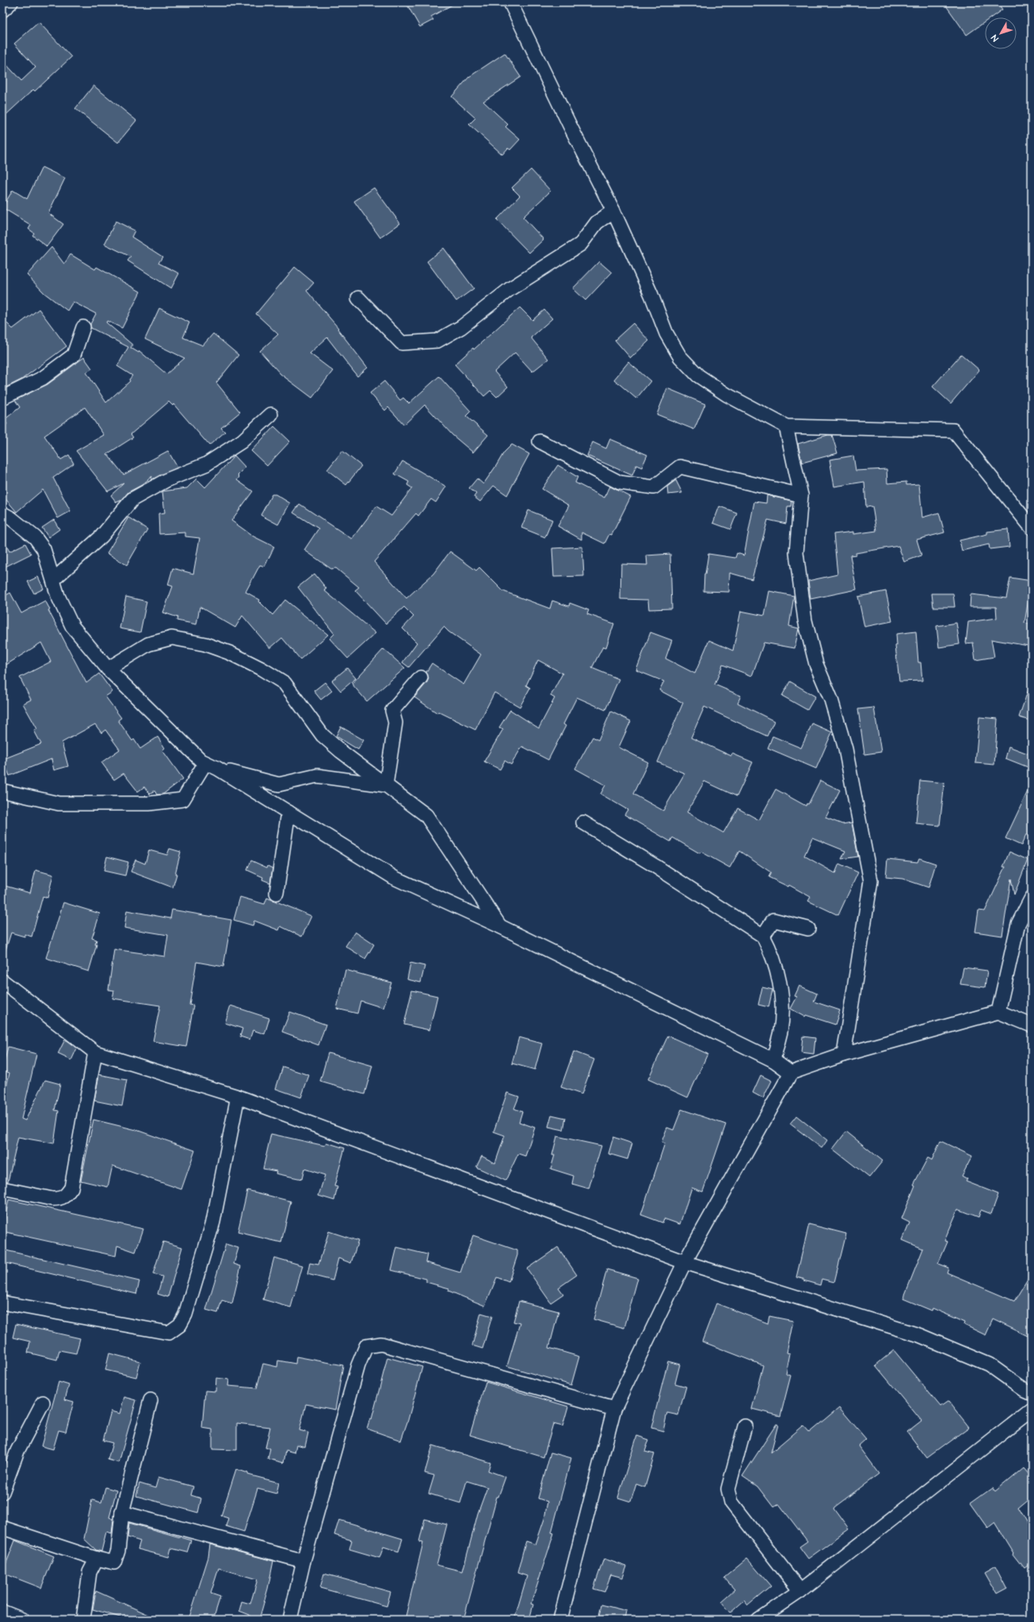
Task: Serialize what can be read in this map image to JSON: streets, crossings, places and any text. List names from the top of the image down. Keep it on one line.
{"north":"bottom left"}
